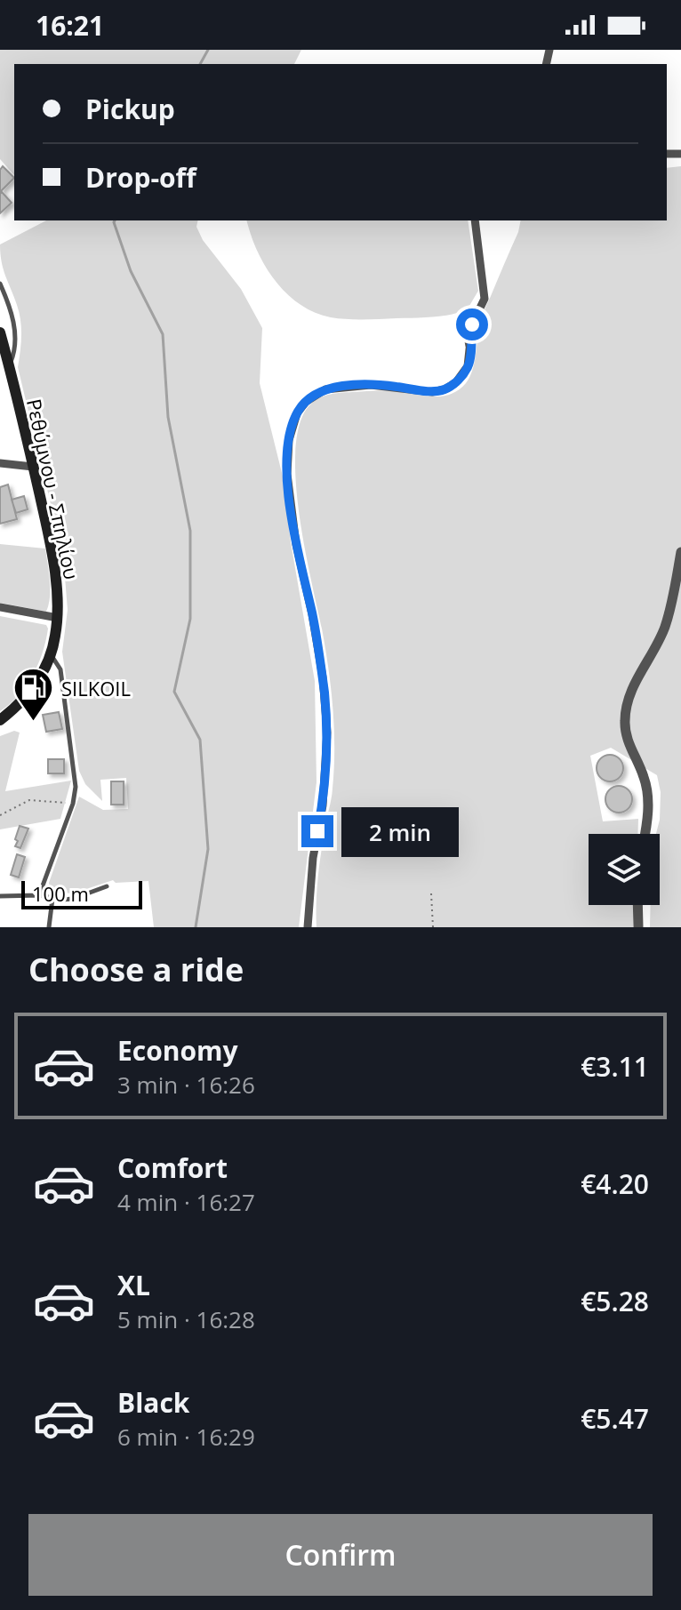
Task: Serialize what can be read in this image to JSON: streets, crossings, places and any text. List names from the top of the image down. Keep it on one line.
{"streets":{"main road":["Ρεθύμνου - Σπηλίου"]},"places":{"fuel station":["SILKOIL"]},"scale_bar":"100 m","page":{"status":"16:21","banner":["Pickup","Drop-off"],"bubble":"2 min","scale":"100 m","heading":"Choose a ride","list":[{"name":"Economy","note":"3 min · 16:26","value":"€3.11"},{"name":"Comfort","note":"4 min · 16:27","value":"€4.20"},{"name":"XL","note":"5 min · 16:28","value":"€5.28"},{"name":"Black","note":"6 min · 16:29","value":"€5.47"}],"buttons":"Confirm"}}
